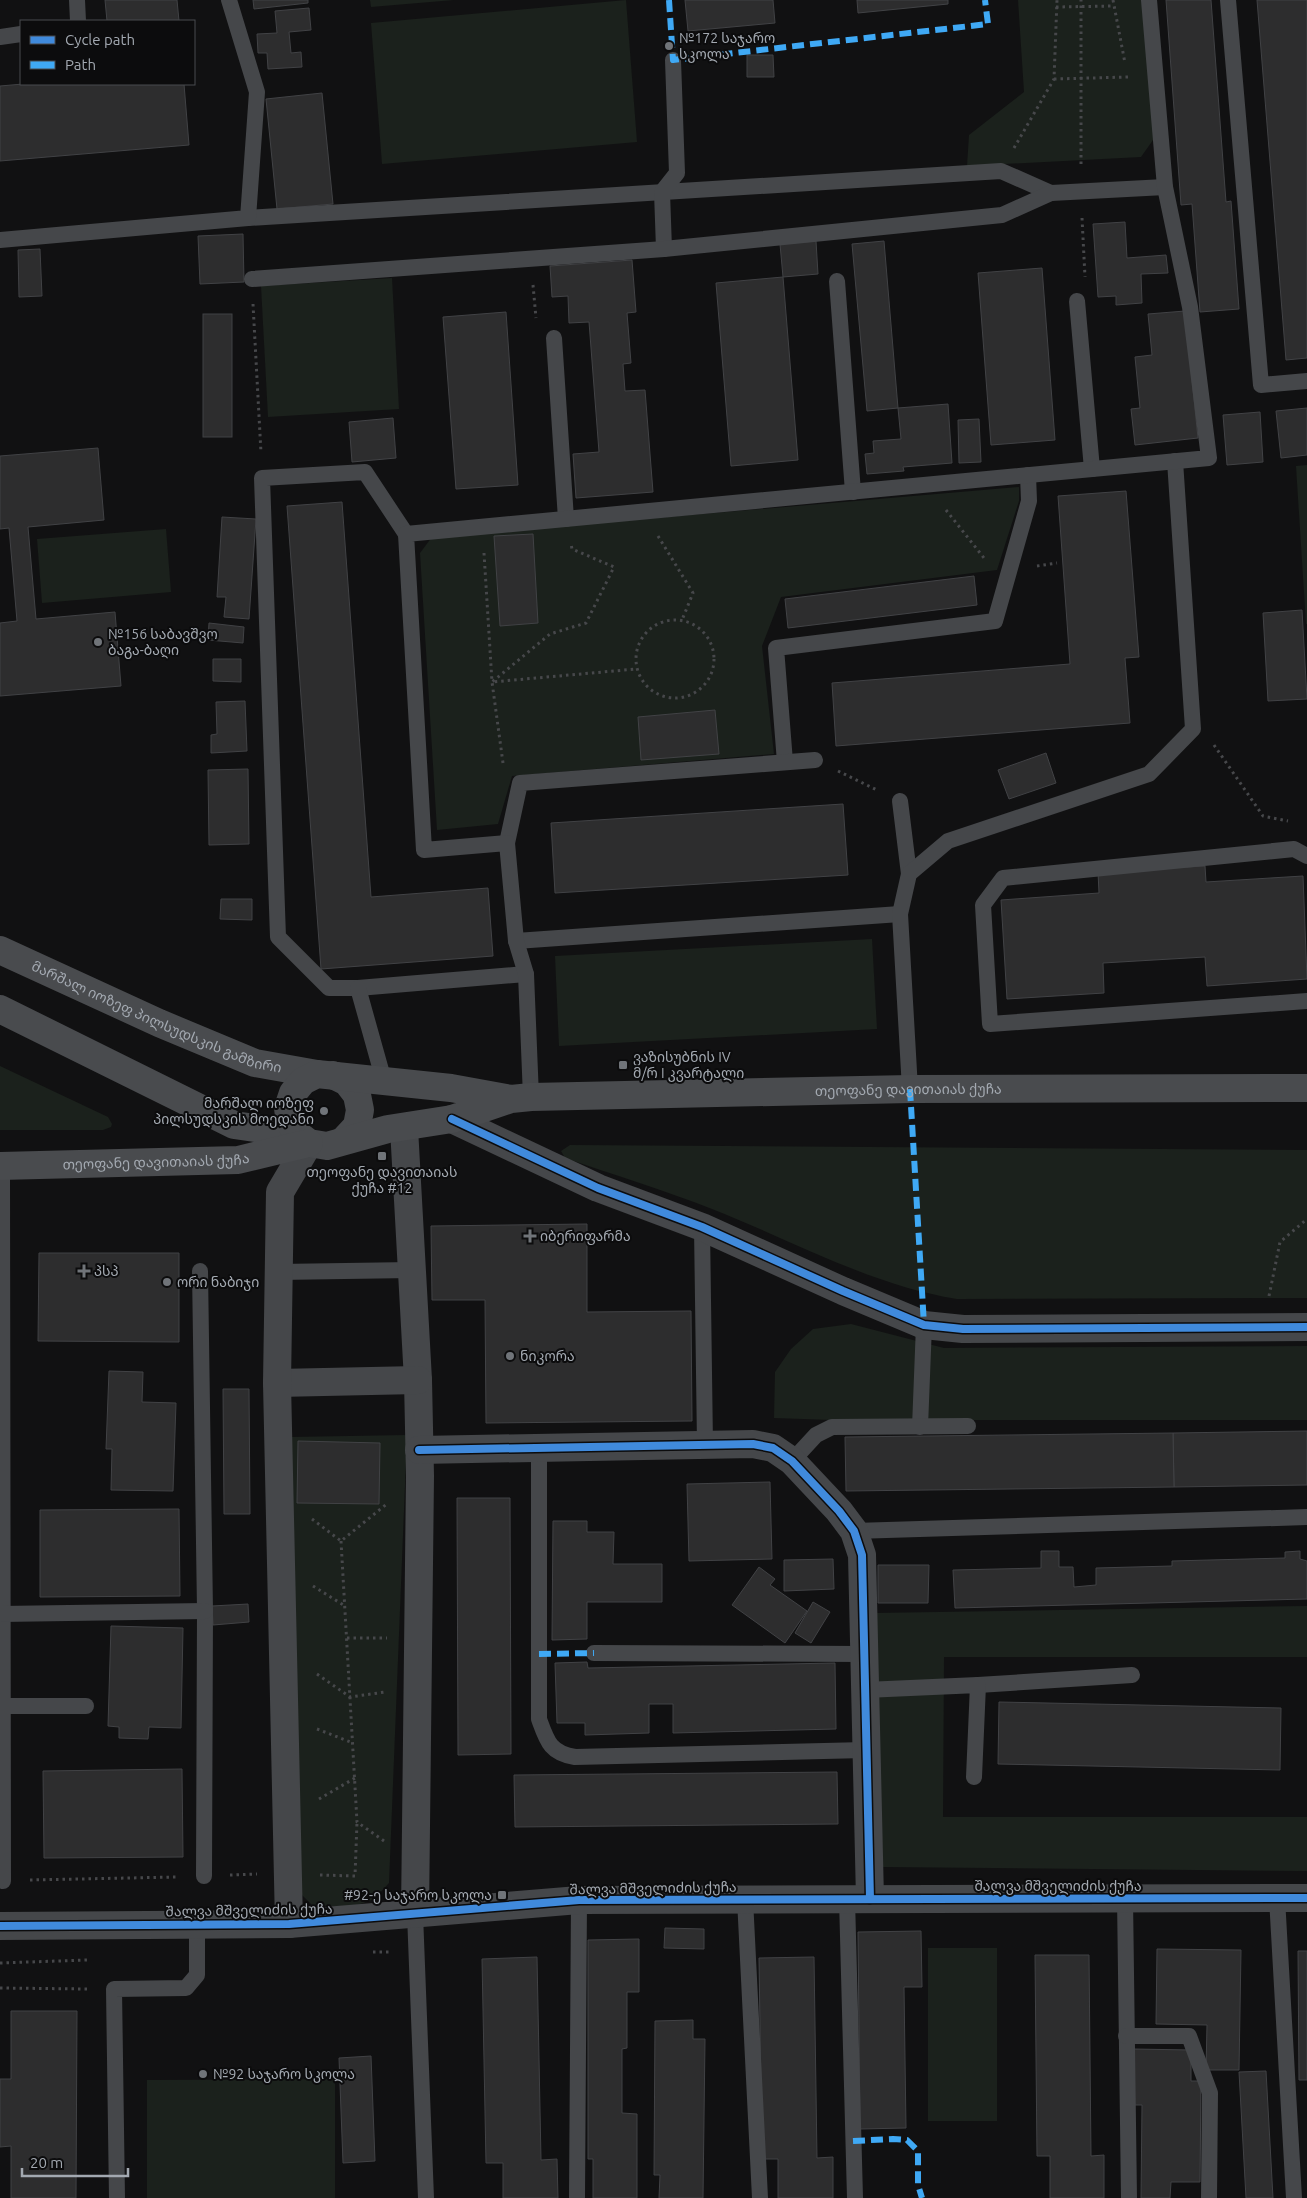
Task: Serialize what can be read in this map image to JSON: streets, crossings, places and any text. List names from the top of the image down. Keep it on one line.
{"streets":{"main road":["მარშალ იოზეფ პილსუდსკის გამზირი","თეოფანე დავითაიას ქუჩა"],"street":["შალვა მშველიძის ქუჩა"]},"crossings":[["მარშალ იოზეფ პილსუდსკის გამზირი","თეოფანე დავითაიას ქუჩა"]],"places":{"other":["№172 საჯარო სკოლა","№156 საბავშვო ბაგა-ბაღი","მარშალ იოზეფ პილსუდსკის მოედანი","ორი ნაბიჯი","ნიკორა","№92 საჯარო სკოლა"],"transit":["ვაზისუბნის IV მ/რ I კვარტალი","თეოფანე დავითაიას ქუჩა #12","#92-ე საჯარო სკოლა"],"health":["იბერიფარმა","პსპ"]},"legend":["Cycle path","Path"],"scale_bar":"20 m"}
